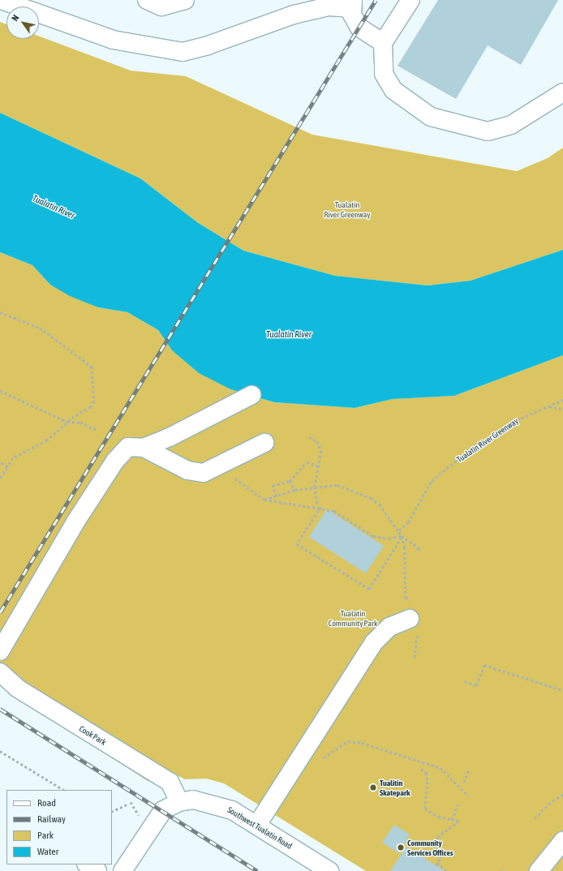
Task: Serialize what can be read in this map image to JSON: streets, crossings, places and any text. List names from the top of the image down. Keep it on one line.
{"streets":{"main road":["Cook Park","Southwest Tualatin Road"],"path":["Tualatin River Greenway"]},"crossings":[["Cook Park","Southwest Tualatin Road"]],"water":["Tualatin River"],"parks":["Tualatin River Greenway","Tualatin Community Park"],"places":["Tualitin Skatepark","Community Services Offices"],"legend":["Road","Railway","Park","Water"],"north":"top left"}
